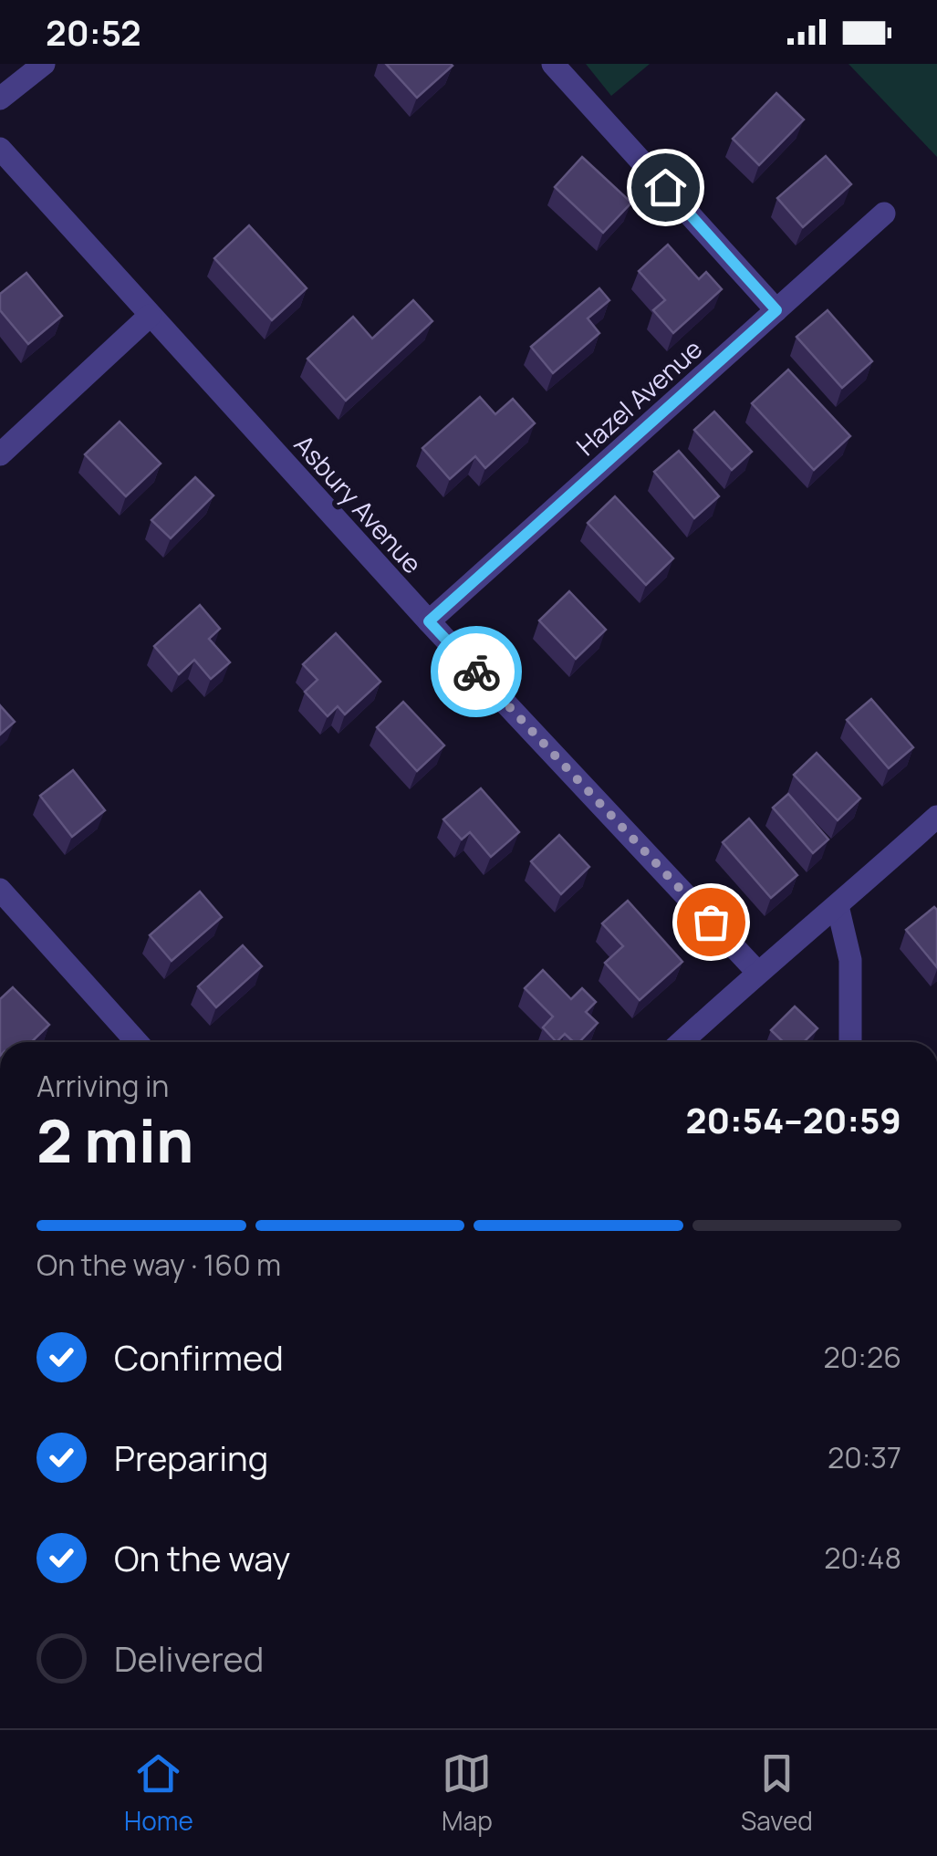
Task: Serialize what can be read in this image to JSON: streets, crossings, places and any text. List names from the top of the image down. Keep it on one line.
{"streets":{"street":["Hazel Avenue","Asbury Avenue"]},"crossings":[["Hazel Avenue","Asbury Avenue"]],"page":{"status":"20:52","heading":["2 min","Arriving in","20:54–20:59"],"bar":"On the way · 160 m","list":[["Confirmed","20:26"],["Preparing","20:37"],["On the way","20:48"],"Delivered"],"tabs":["Home","Map","Saved"]}}
